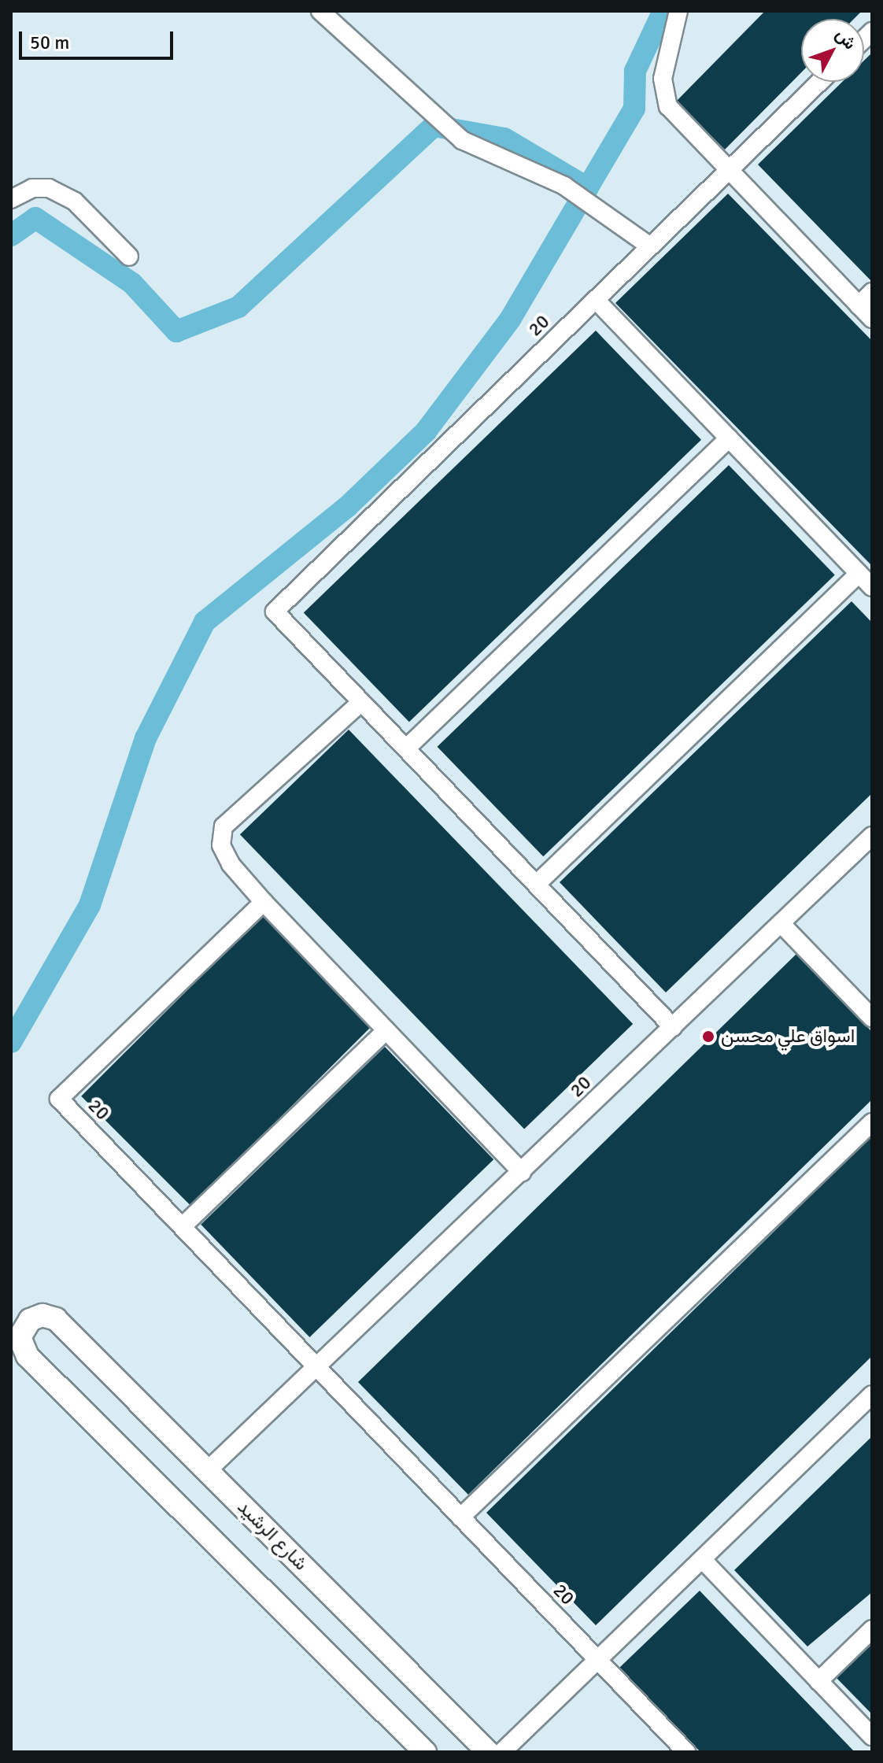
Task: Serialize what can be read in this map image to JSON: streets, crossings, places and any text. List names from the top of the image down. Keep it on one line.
{"streets":{"street":["20","شارع الرشيد"]},"places":["اسواق علي محسن"],"scale_bar":"50 m","north":"top right"}
